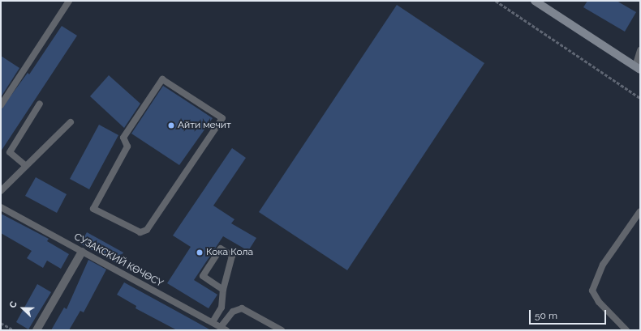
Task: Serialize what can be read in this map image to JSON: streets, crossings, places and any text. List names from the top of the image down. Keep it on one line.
{"streets":{"lane":["СУЗАКСКИЙ КӨЧӨСҮ"]},"places":["Айти мечит","Кока Кола"],"scale_bar":"50 m","north":"left"}
